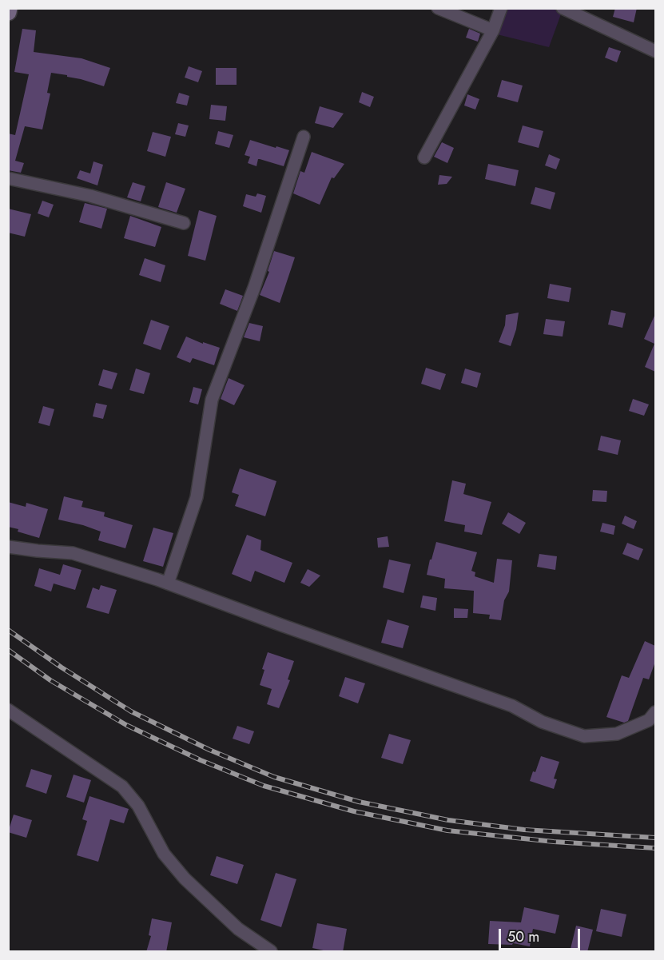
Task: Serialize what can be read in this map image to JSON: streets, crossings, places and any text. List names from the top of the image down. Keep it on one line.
{"scale_bar":"50 m"}
